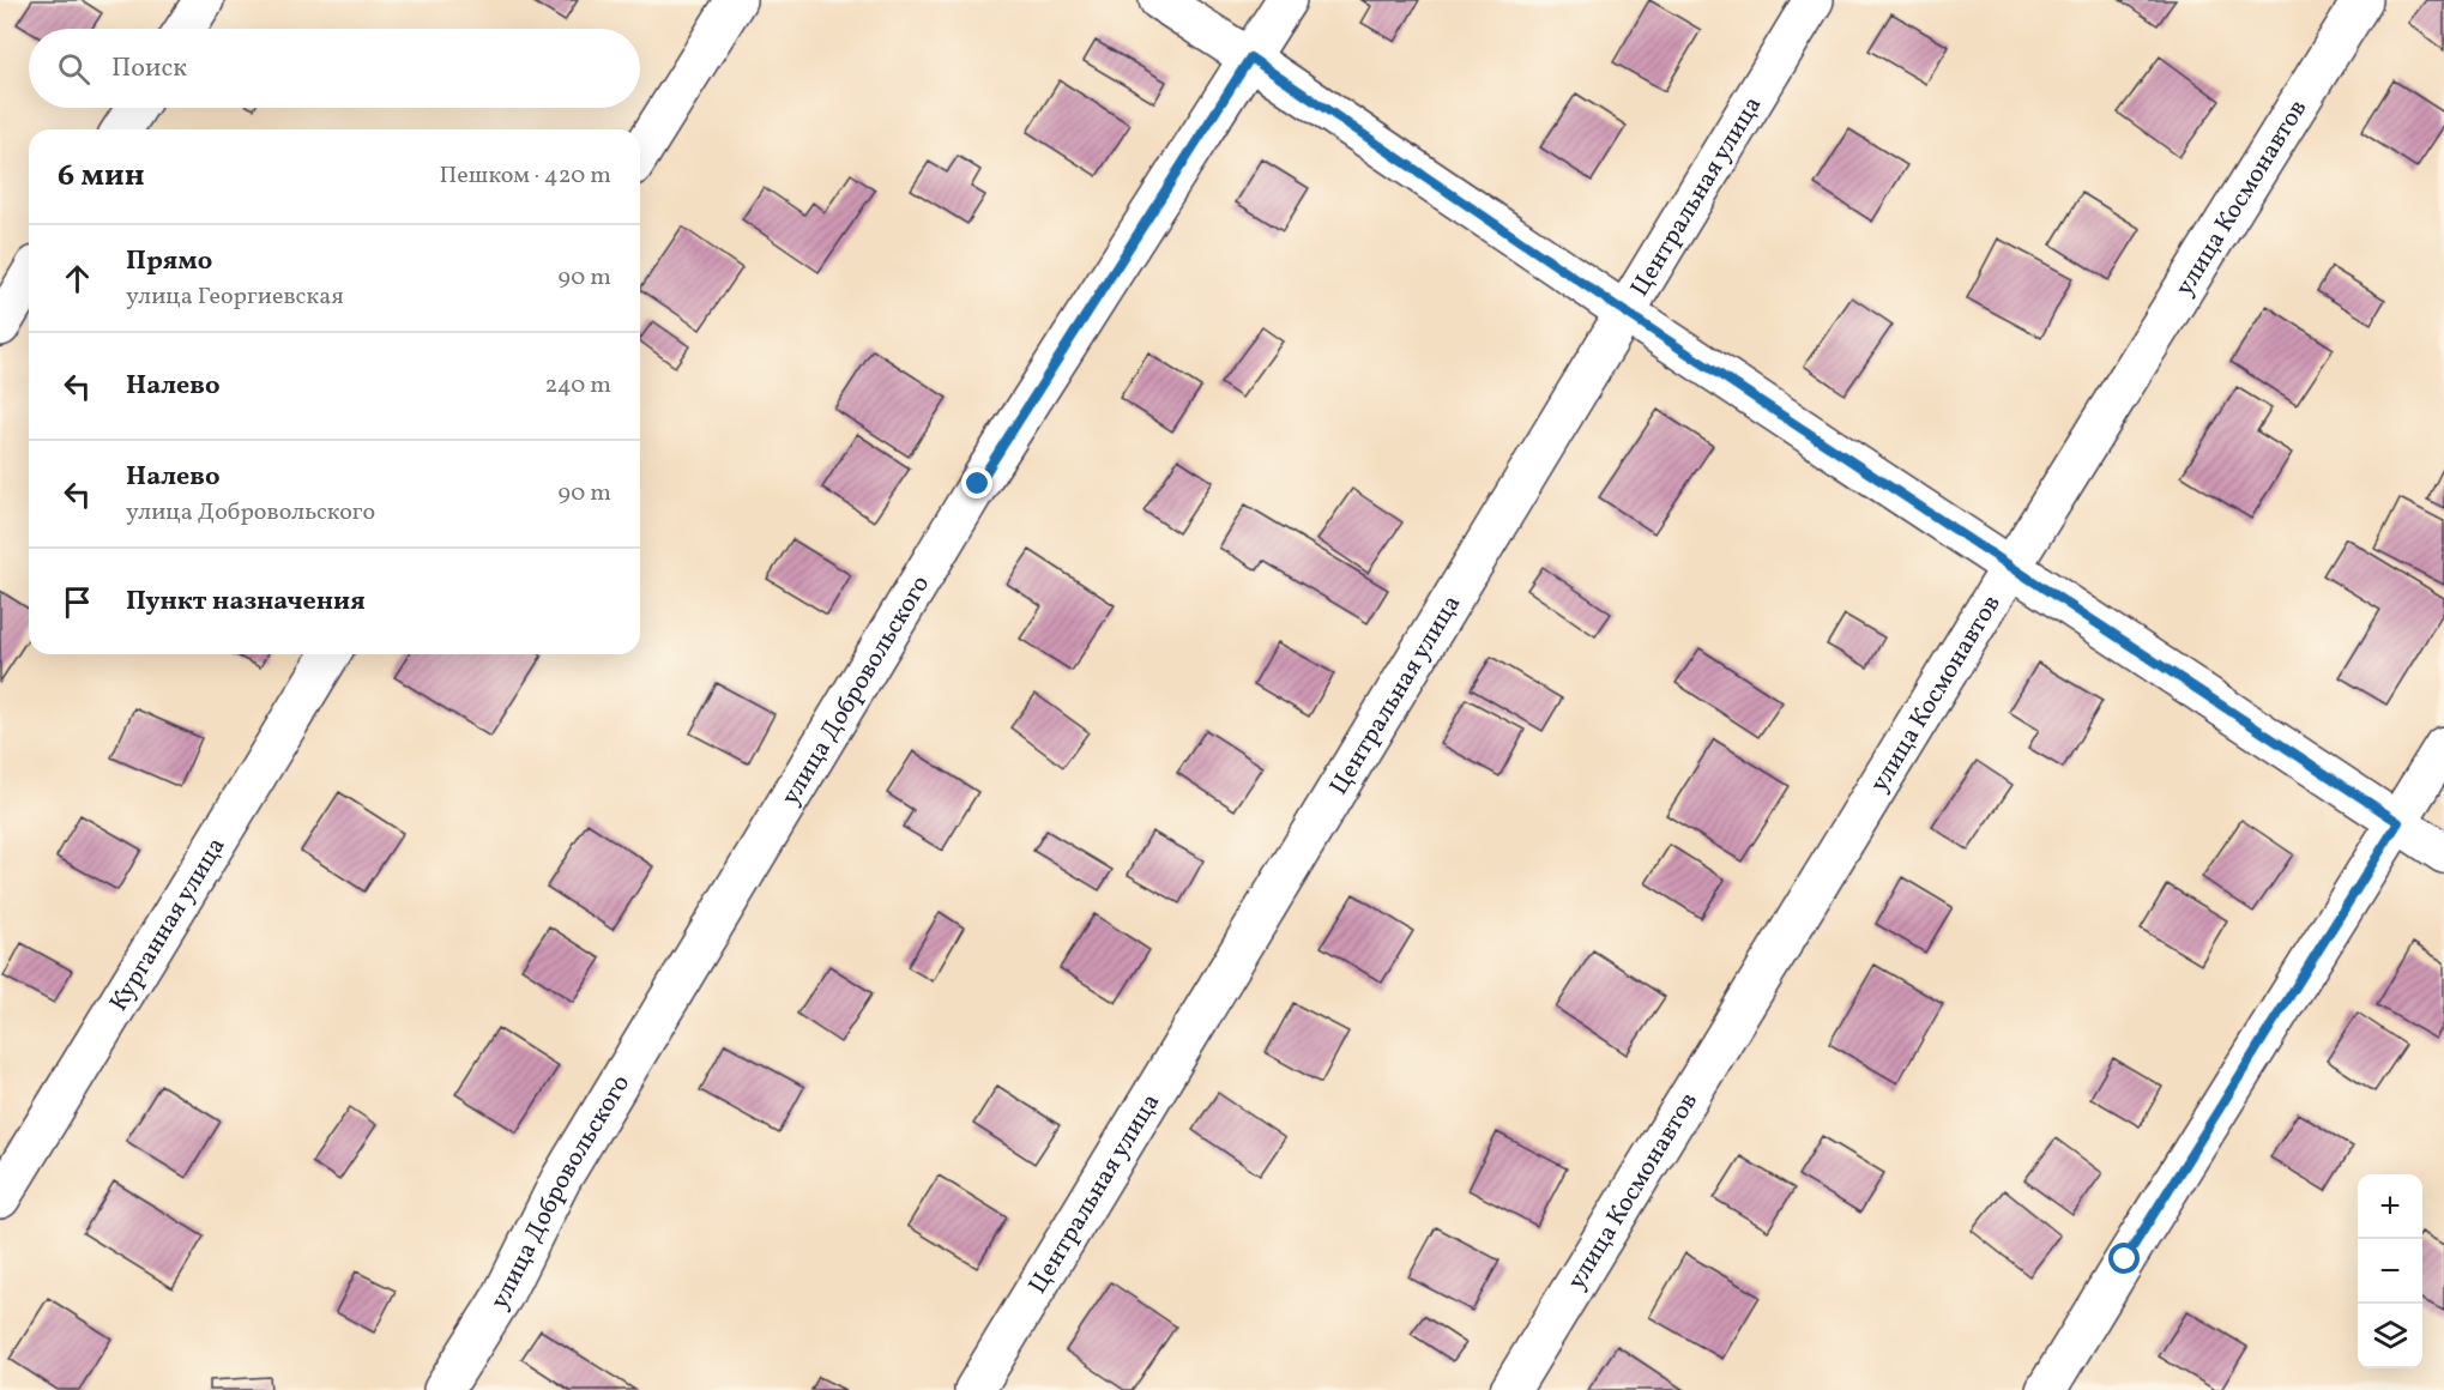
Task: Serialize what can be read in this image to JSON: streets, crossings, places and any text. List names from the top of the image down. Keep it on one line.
{"streets":{"street":["Центральная улица","улица Космонавтов","улица Добровольского","Курганная улица"]},"page":{"search":"Поиск","heading":["6 мин","Пешком · 420 m"],"list":[["Прямо","улица Георгиевская","90 m"],["Налево","240 m"],["Налево","улица Добровольского","90 m"],"Пункт назначения"],"map_buttons":["+","−"]}}
